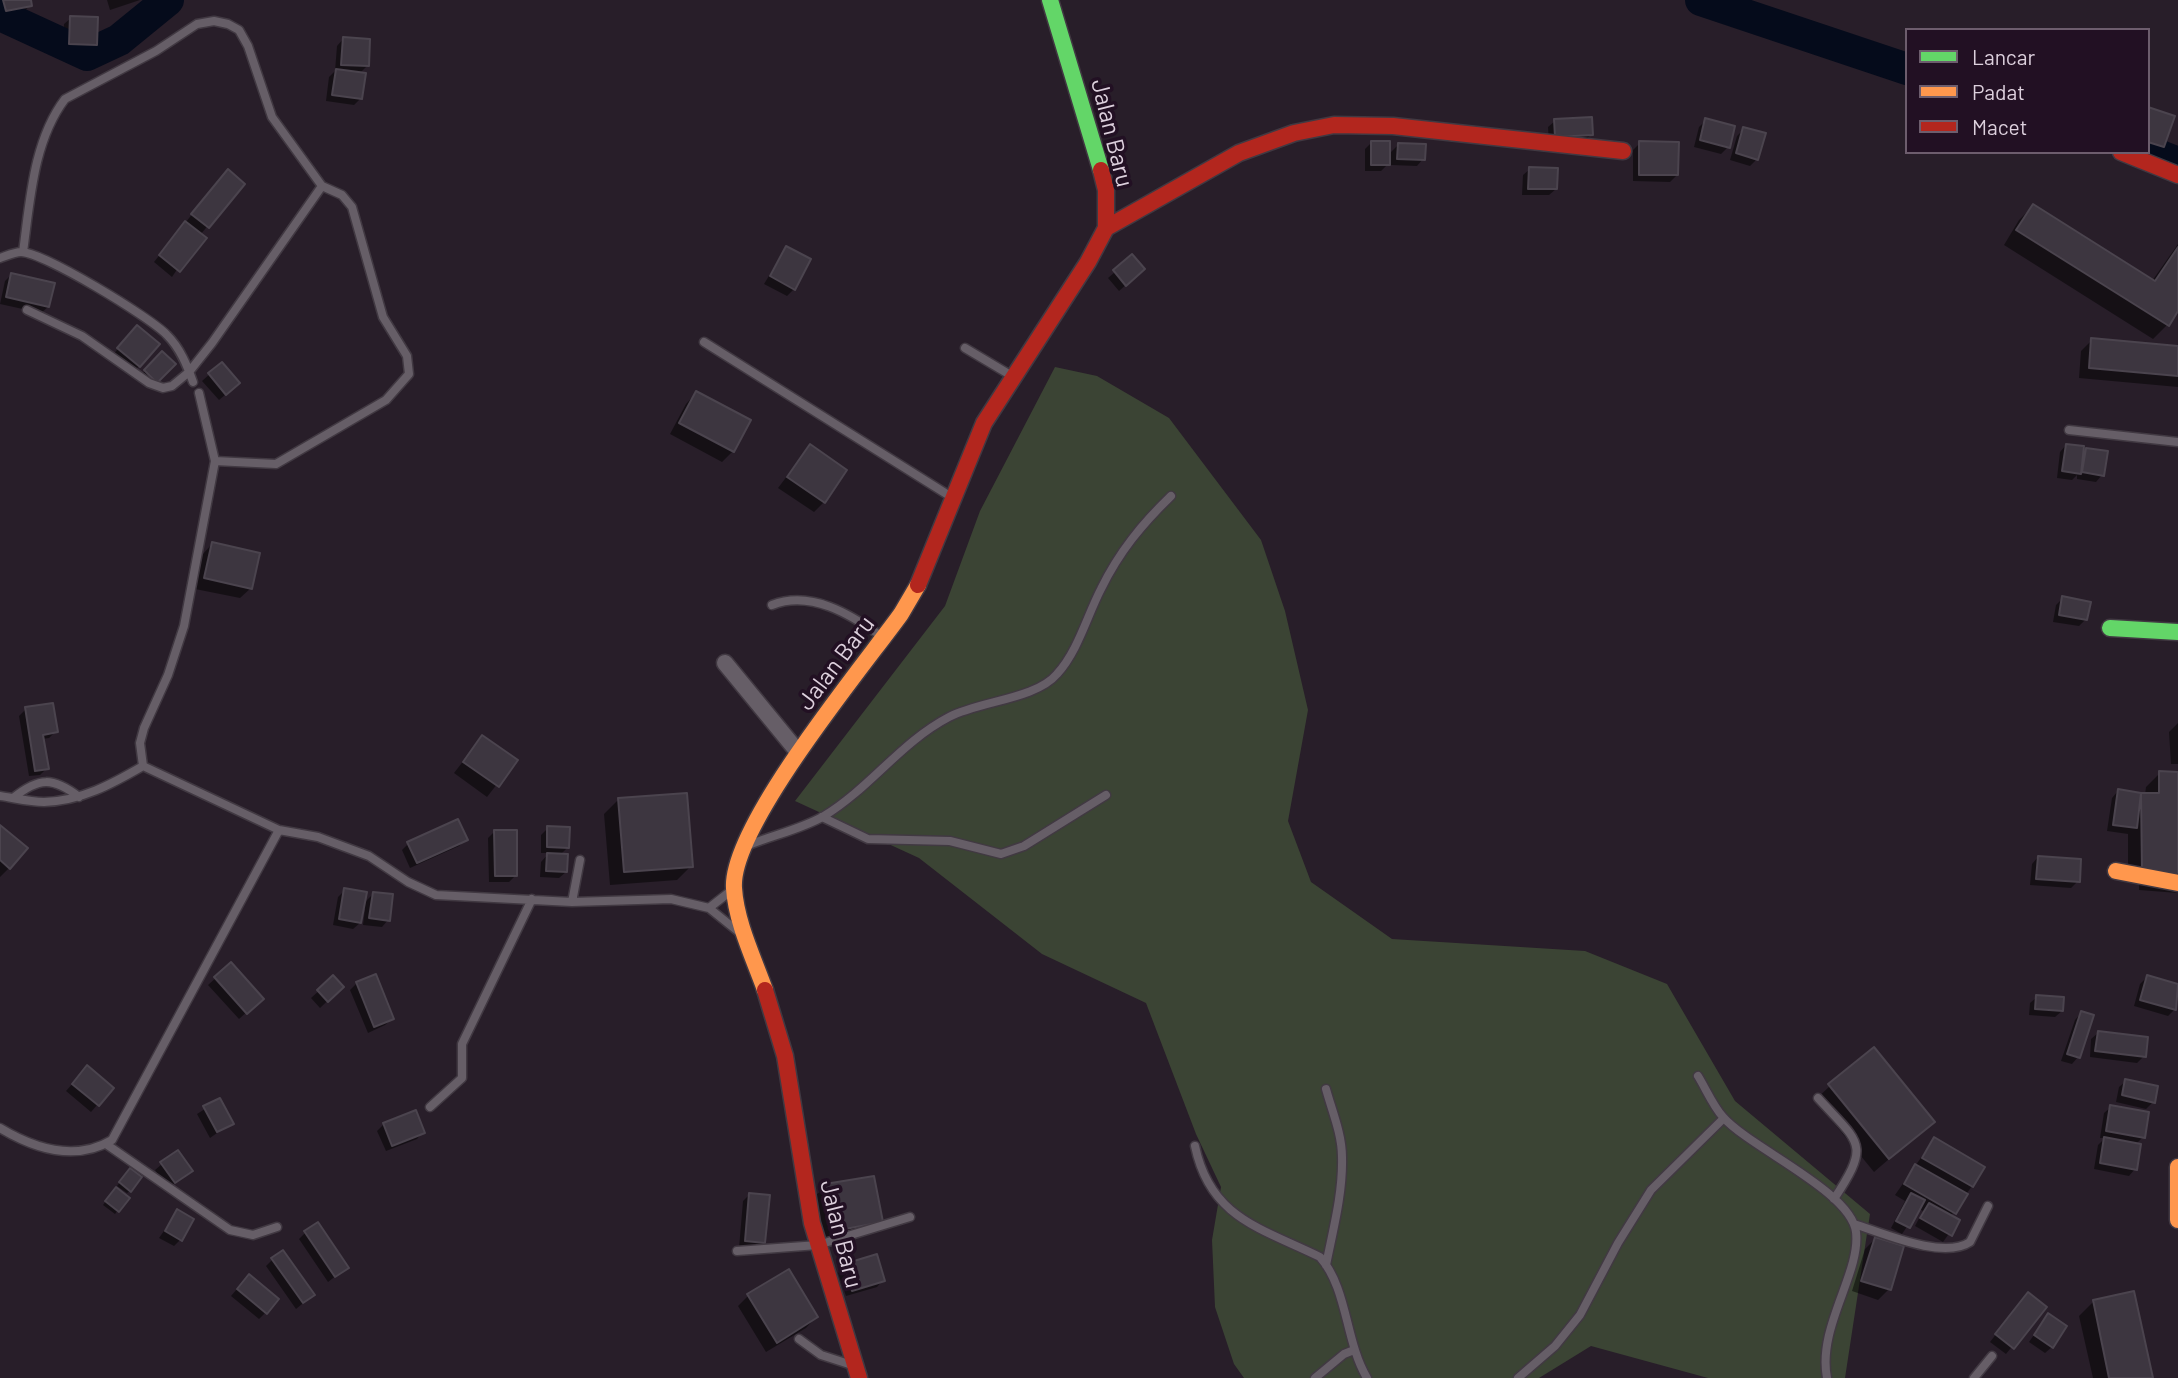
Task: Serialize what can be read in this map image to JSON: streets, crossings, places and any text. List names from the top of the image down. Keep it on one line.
{"streets":{"street":["Jalan Baru"]},"legend":["Lancar","Padat","Macet"]}
